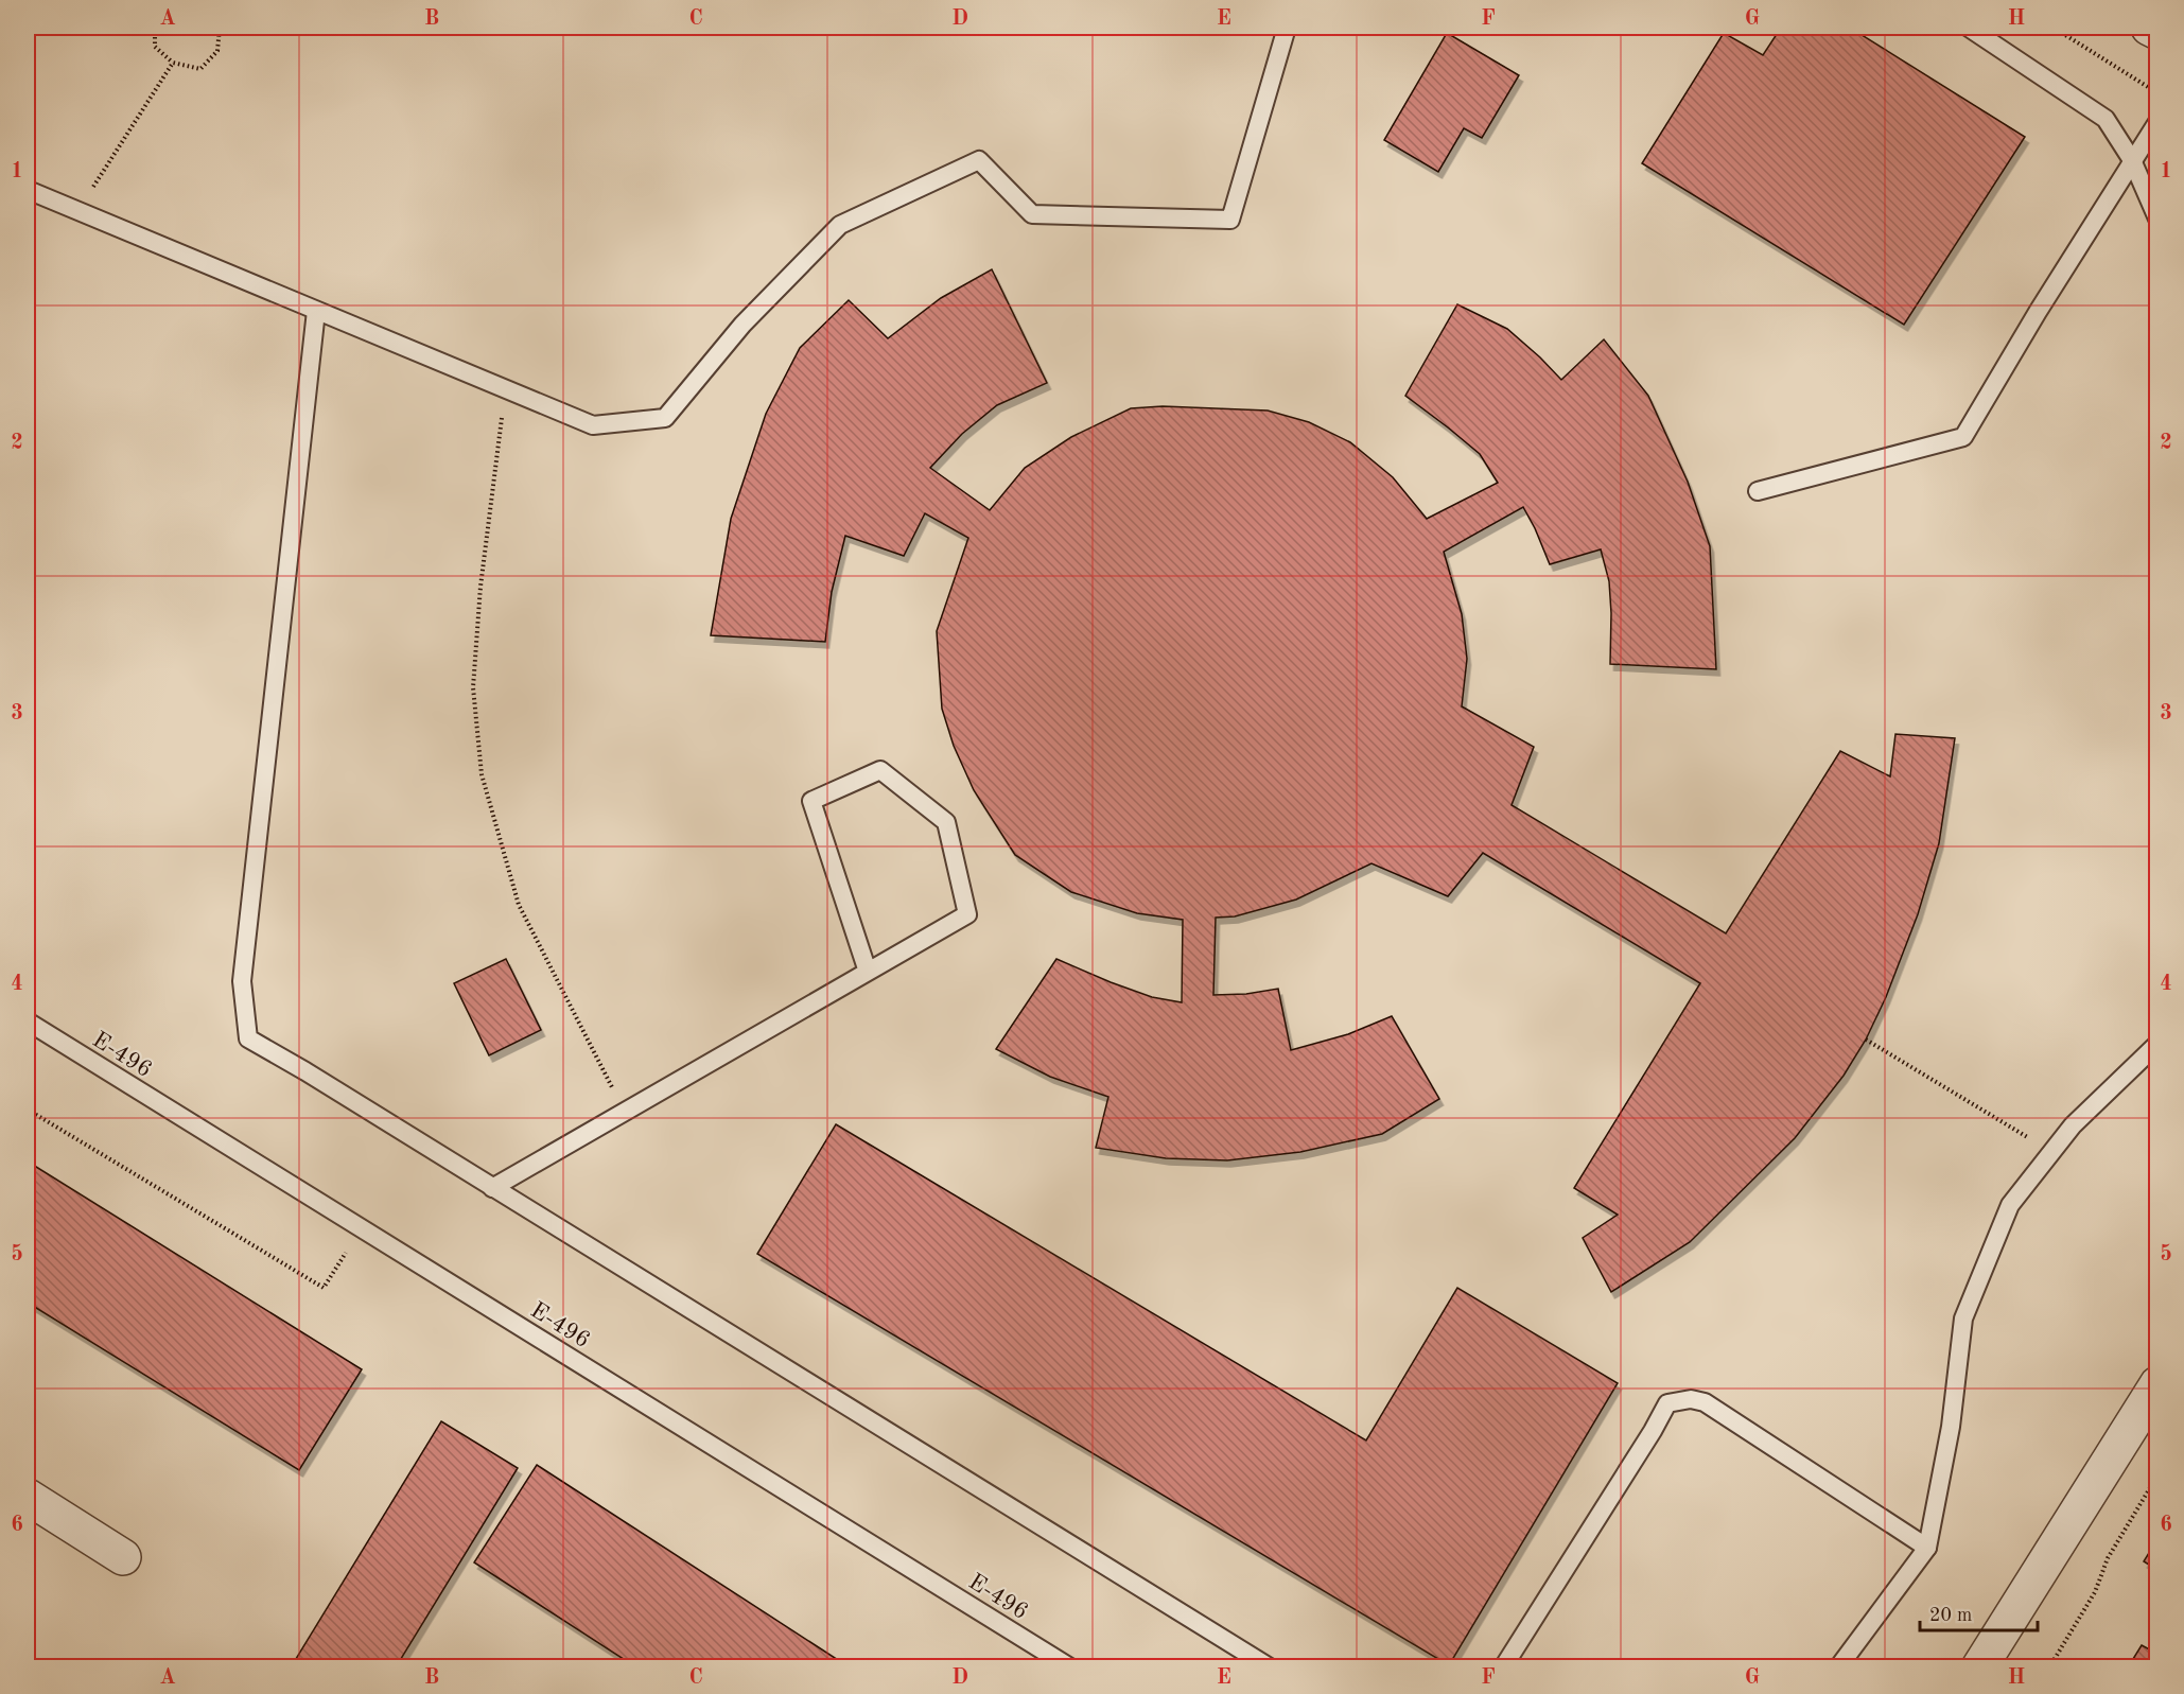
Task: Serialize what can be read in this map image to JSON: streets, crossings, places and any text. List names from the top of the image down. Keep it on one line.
{"streets":{"lane":["E-496"]},"scale_bar":"20 m","grid":{"columns":["A","B","C","D","E","F","G","H"],"rows":["1","2","3","4","5","6"]}}
